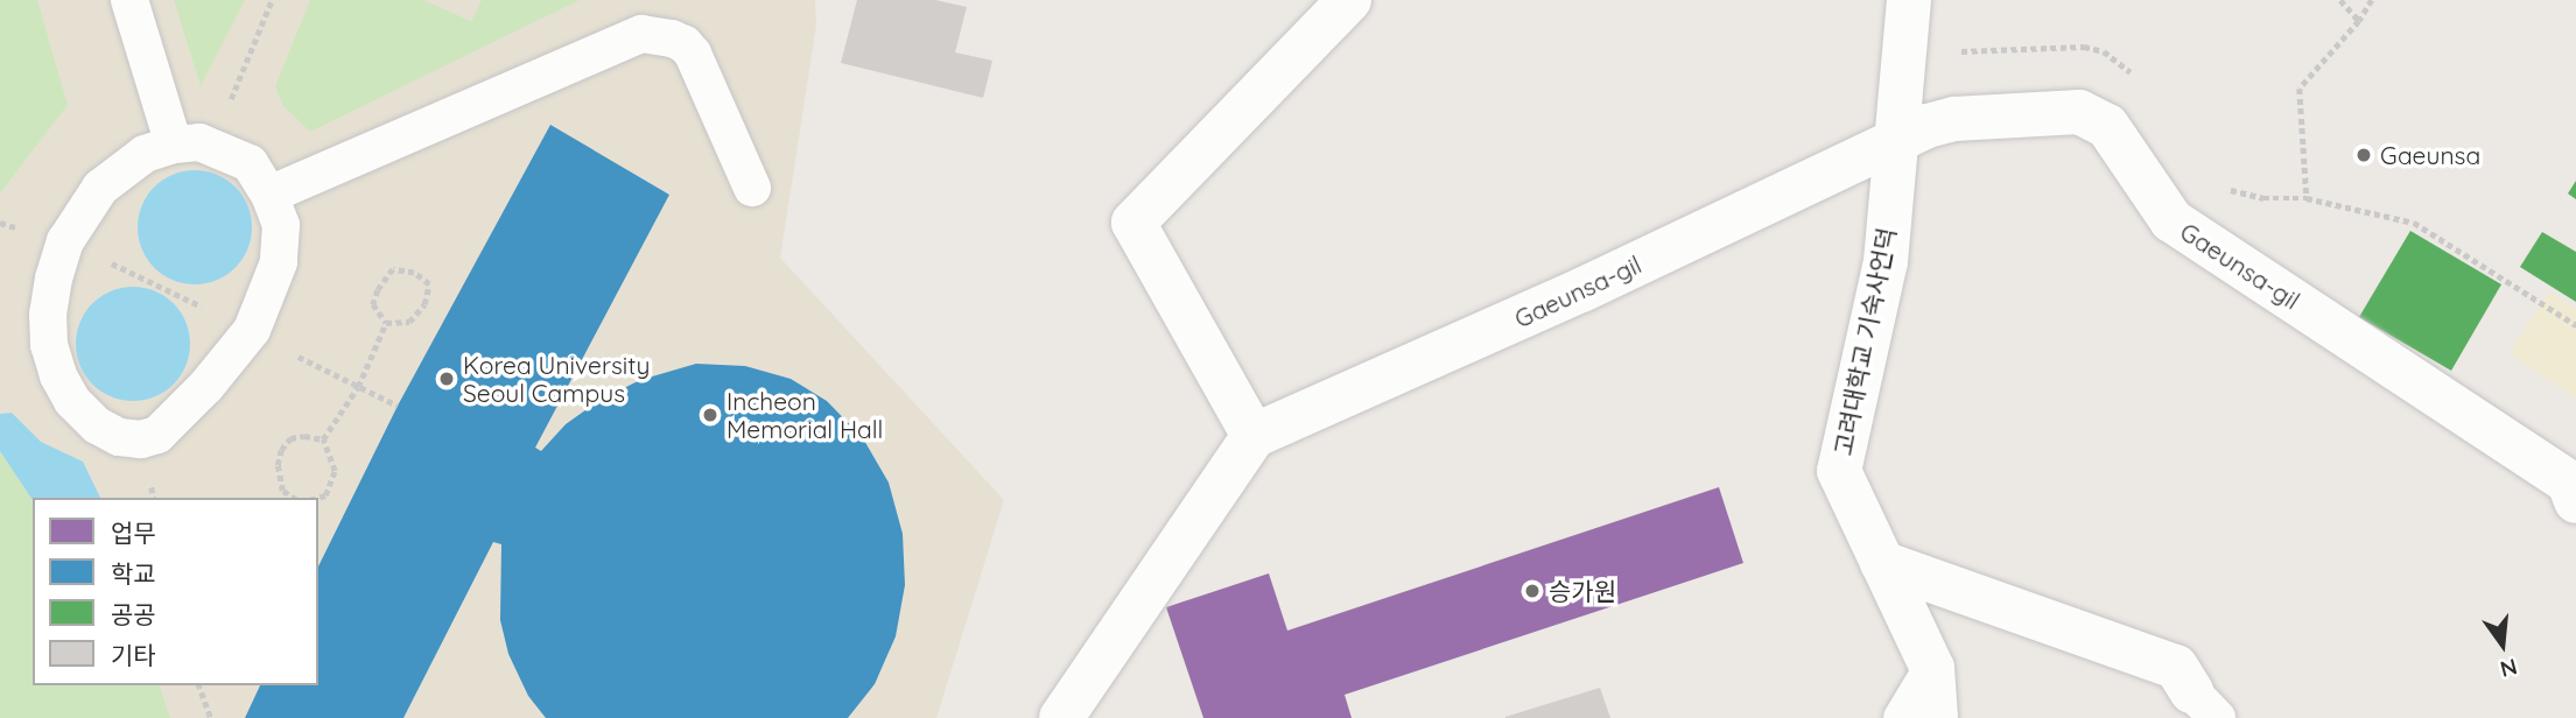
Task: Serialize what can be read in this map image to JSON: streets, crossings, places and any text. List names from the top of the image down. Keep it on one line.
{"streets":{"street":["Gaeunsa-gil","고려대학교 기숙사언덕"]},"crossings":[["Gaeunsa-gil","고려대학교 기숙사언덕"]],"places":["Gaeunsa","Korea University Seoul Campus","Incheon Memorial Hall","승가원"],"legend":["업무","학교","공공","기타"],"north":"bottom"}
